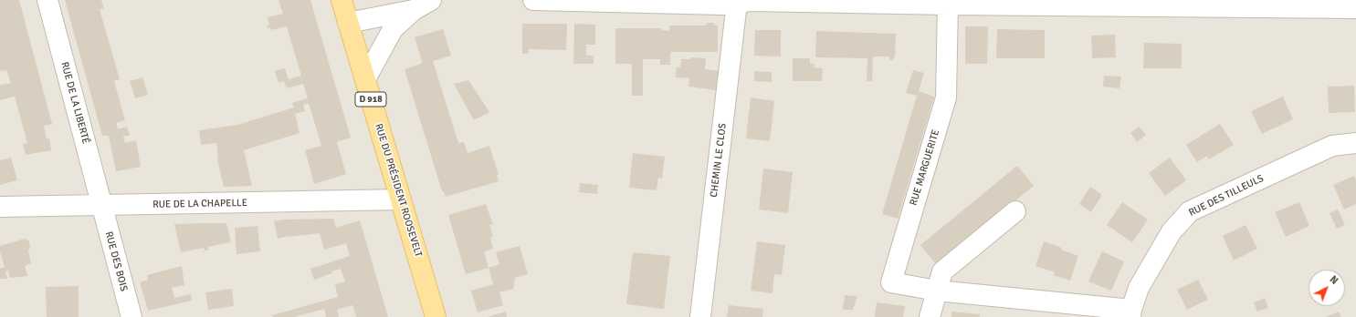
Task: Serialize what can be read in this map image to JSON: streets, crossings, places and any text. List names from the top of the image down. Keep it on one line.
{"streets":{"main road":["D 918","RUE DU PRÉSIDENT ROOSEVELT"],"street":["RUE DE LA LIBERTÉ","CHEMIN LE CLOS","RUE MARGUERITE","RUE DES TILLEULS","RUE DE LA CHAPELLE","RUE DES BOIS"]},"crossings":[["RUE DE LA LIBERTÉ","RUE DE LA CHAPELLE"],["RUE DE LA LIBERTÉ","RUE DES BOIS"],["RUE MARGUERITE","RUE DES TILLEULS"],["RUE DU PRÉSIDENT ROOSEVELT","RUE DE LA CHAPELLE"],["RUE DE LA CHAPELLE","RUE DES BOIS"]],"north":"top right"}
